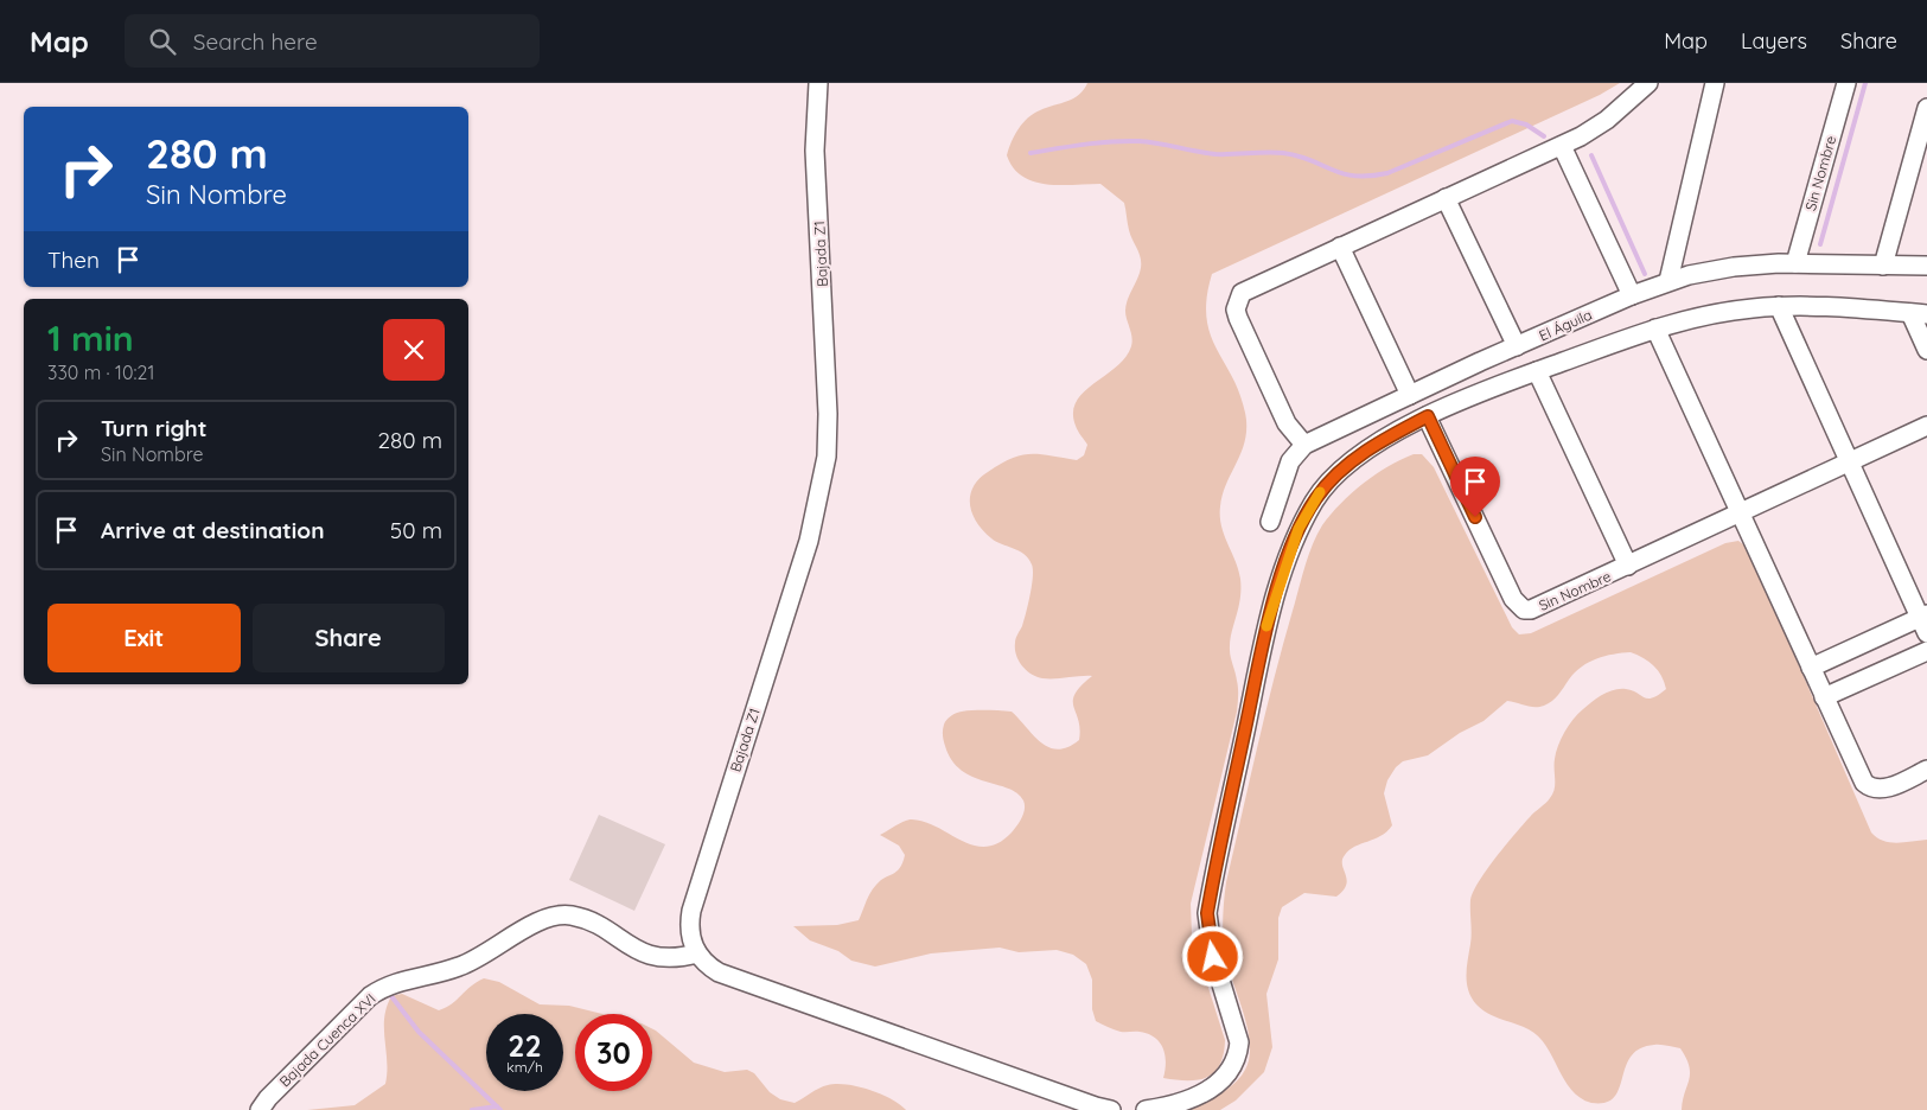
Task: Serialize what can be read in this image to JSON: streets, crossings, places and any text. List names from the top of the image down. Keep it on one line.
{"streets":{"street":["Sin Nombre","Bajada Z1","El Águila","Bajada Cuenca XVI"]},"crossings":[["Sin Nombre","El Águila"],["Bajada Z1","Bajada Cuenca XVI"]],"page":{"header":"Map","search":"Search here","nav":["Map","Layers","Share"],"turn":["280 m","Sin Nombre"],"then":"Then","heading":["1 min","330 m · 10:21"],"list":[{"name":"Turn right","note":"Sin Nombre","value":"280 m"},{"name":"Arrive at destination","value":"50 m"}],"buttons":["Exit","Share"],"speed":"22 km/h","limit":"30"}}
